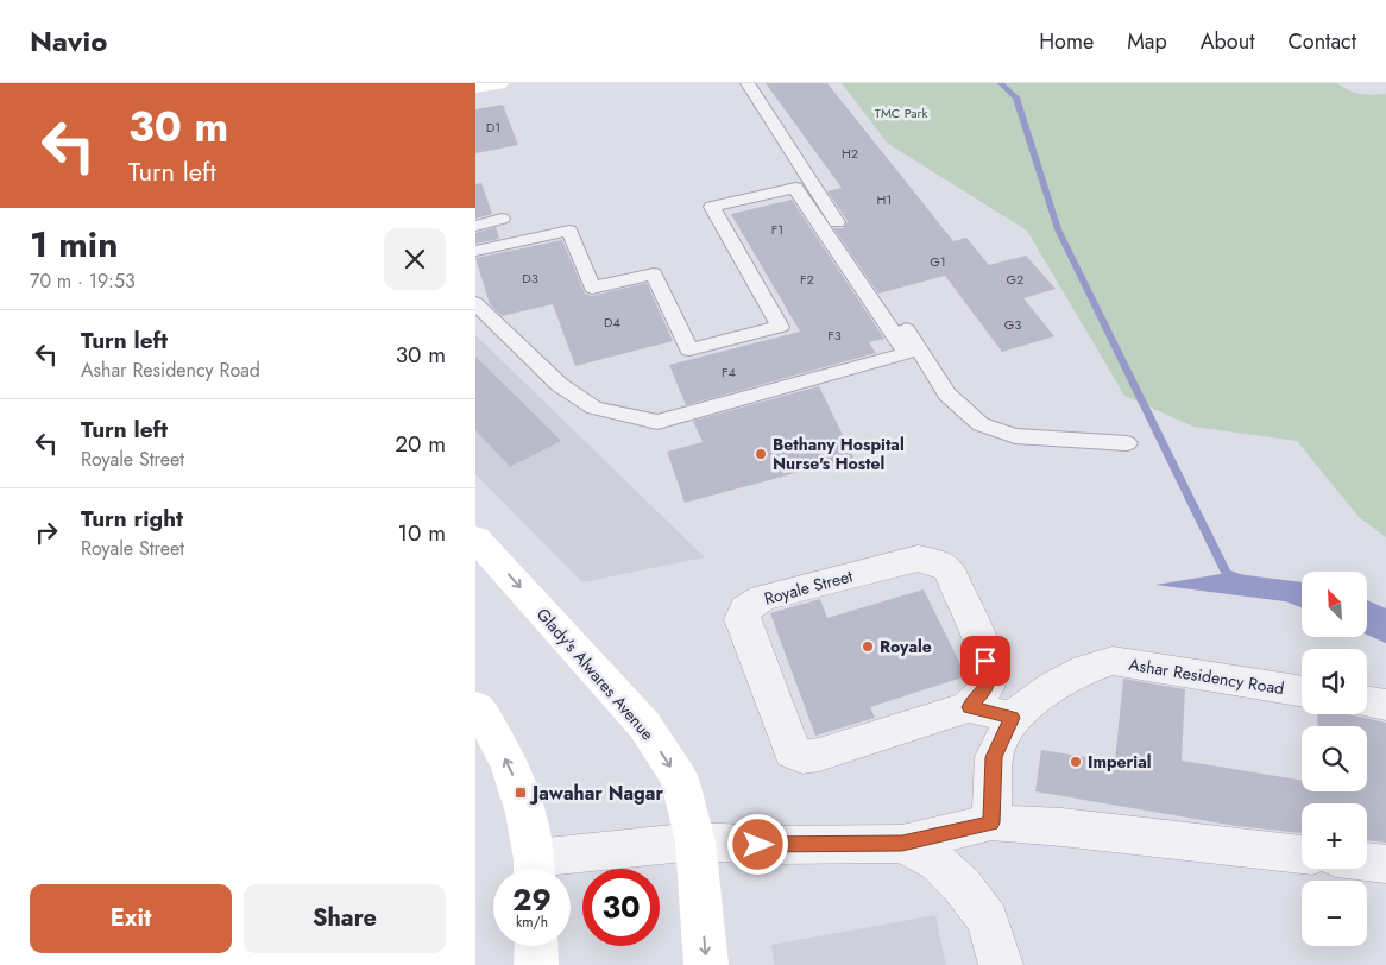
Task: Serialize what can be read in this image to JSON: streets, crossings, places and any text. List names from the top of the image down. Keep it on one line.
{"streets":{"main road":["Glady's Alwares Avenue"],"street":["Royale Street","Ashar Residency Road"]},"parks":["TMC Park"],"places":{"other":["Bethany Hospital Nurse's Hostel","Royale","Imperial"],"transit":["Jawahar Nagar"]},"house_numbers":["D1","H2","H1","F1","G1","D3","F2","G2","D4","G3","F3","F4"],"north":"top left","page":{"header":"Navio","nav":["Home","Map","About","Contact"],"turn":["30 m","Turn left"],"heading":["1 min","70 m · 19:53"],"list":[{"name":"Turn left","note":"Ashar Residency Road","value":"30 m"},{"name":"Turn left","note":"Royale Street","value":"20 m"},{"name":"Turn right","note":"Royale Street","value":"10 m"}],"map_buttons":["+","−"],"speed":"29 km/h","limit":"30","buttons":["Exit","Share"]}}
